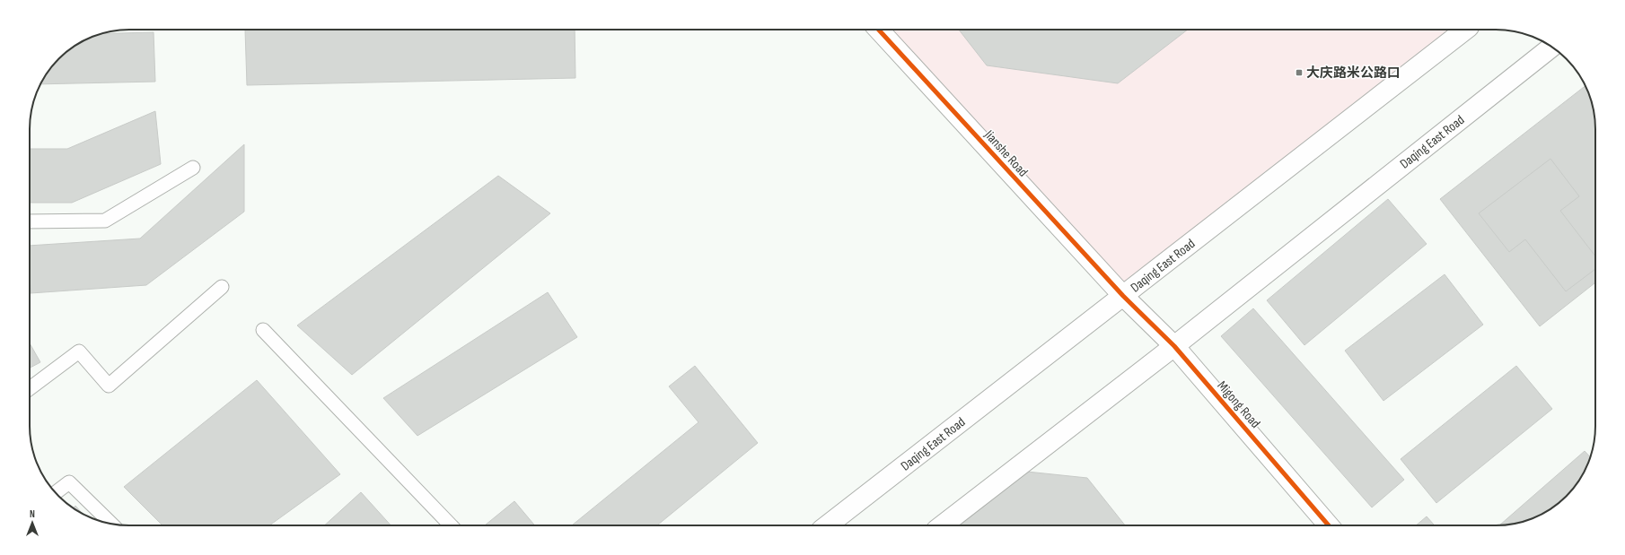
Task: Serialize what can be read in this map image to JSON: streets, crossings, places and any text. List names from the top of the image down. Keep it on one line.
{"streets":{"main road":["Daqing East Road","Jianshe Road","Migong Road"]},"crossings":[["Daqing East Road","Jianshe Road"],["Daqing East Road","Migong Road"],["Jianshe Road","Migong Road"]],"places":{"transit":["大庆路米公路口"]},"north":"top"}
